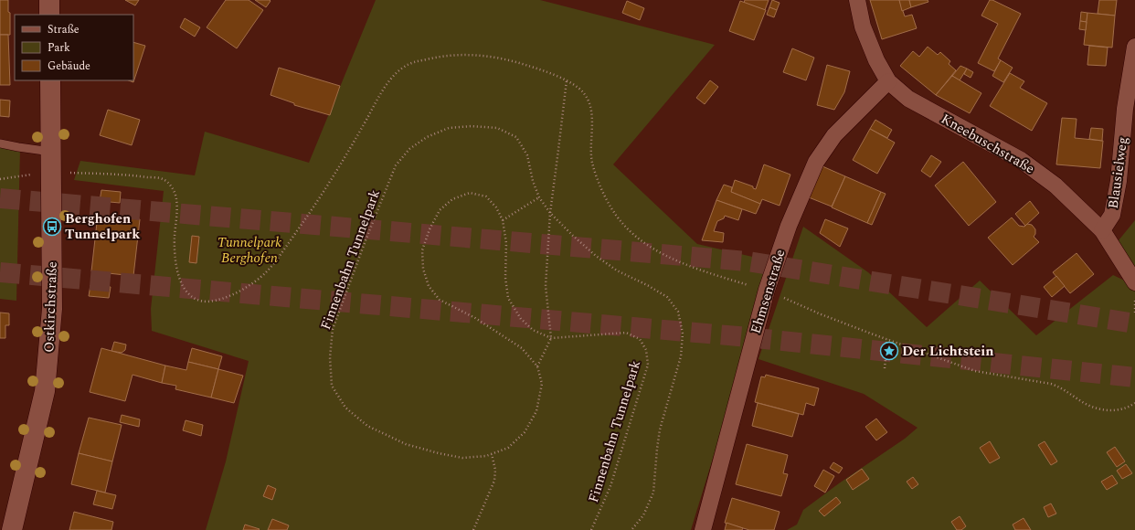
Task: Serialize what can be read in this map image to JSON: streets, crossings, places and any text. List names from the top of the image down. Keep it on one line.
{"streets":{"street":["Kneebuschstraße","Blausielweg","Ehmsenstraße","Ostkirchstraße"],"path":["Finnenbahn Tunnelpark"]},"crossings":[["Kneebuschstraße","Blausielweg"],["Kneebuschstraße","Ehmsenstraße"]],"parks":["Tunnelpark Berghofen"],"places":{"bus stop":["Berghofen Tunnelpark"],"place":["Der Lichtstein"]},"legend":["Straße","Park","Gebäude"]}
